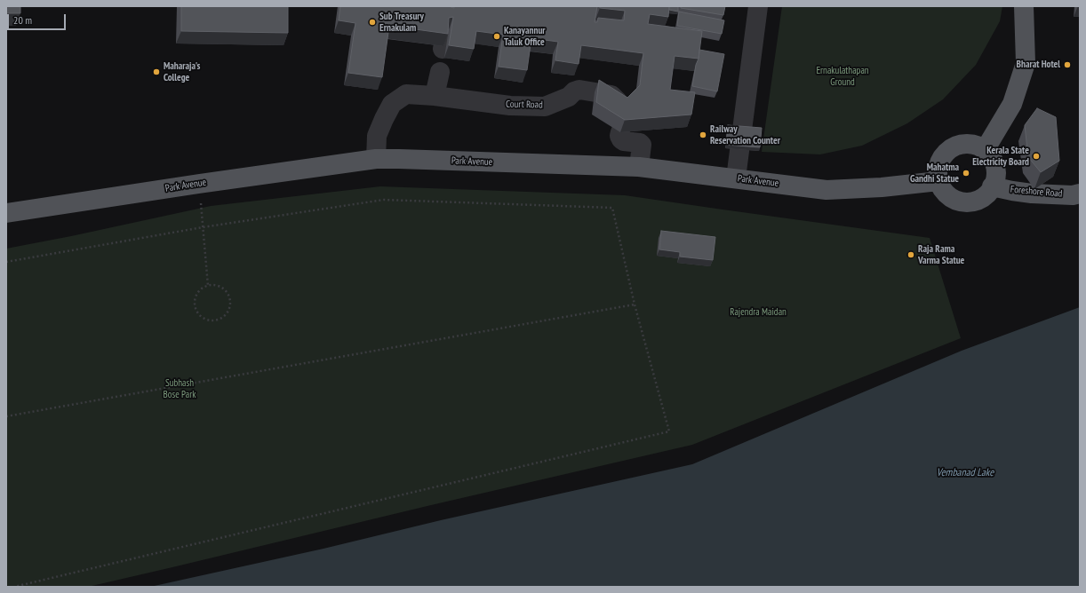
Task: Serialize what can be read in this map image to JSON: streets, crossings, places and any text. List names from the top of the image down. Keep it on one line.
{"streets":{"main road":["Park Avenue","Foreshore Road"],"lane":["Court Road"]},"crossings":[["Court Road","Park Avenue"],["Park Avenue","Foreshore Road"]],"water":["Vembanad Lake"],"parks":["Ernakulathapan Ground","Rajendra Maidan","Subhash Bose Park"],"places":["Sub Treasury Ernakulam","Kanayannur Taluk Office","Bharat Hotel","Maharaja's College","Railway Reservation Counter","Kerala State Electricity Board","Mahatma Gandhi Statue","Raja Rama Varma Statue"],"scale_bar":"20 m"}
